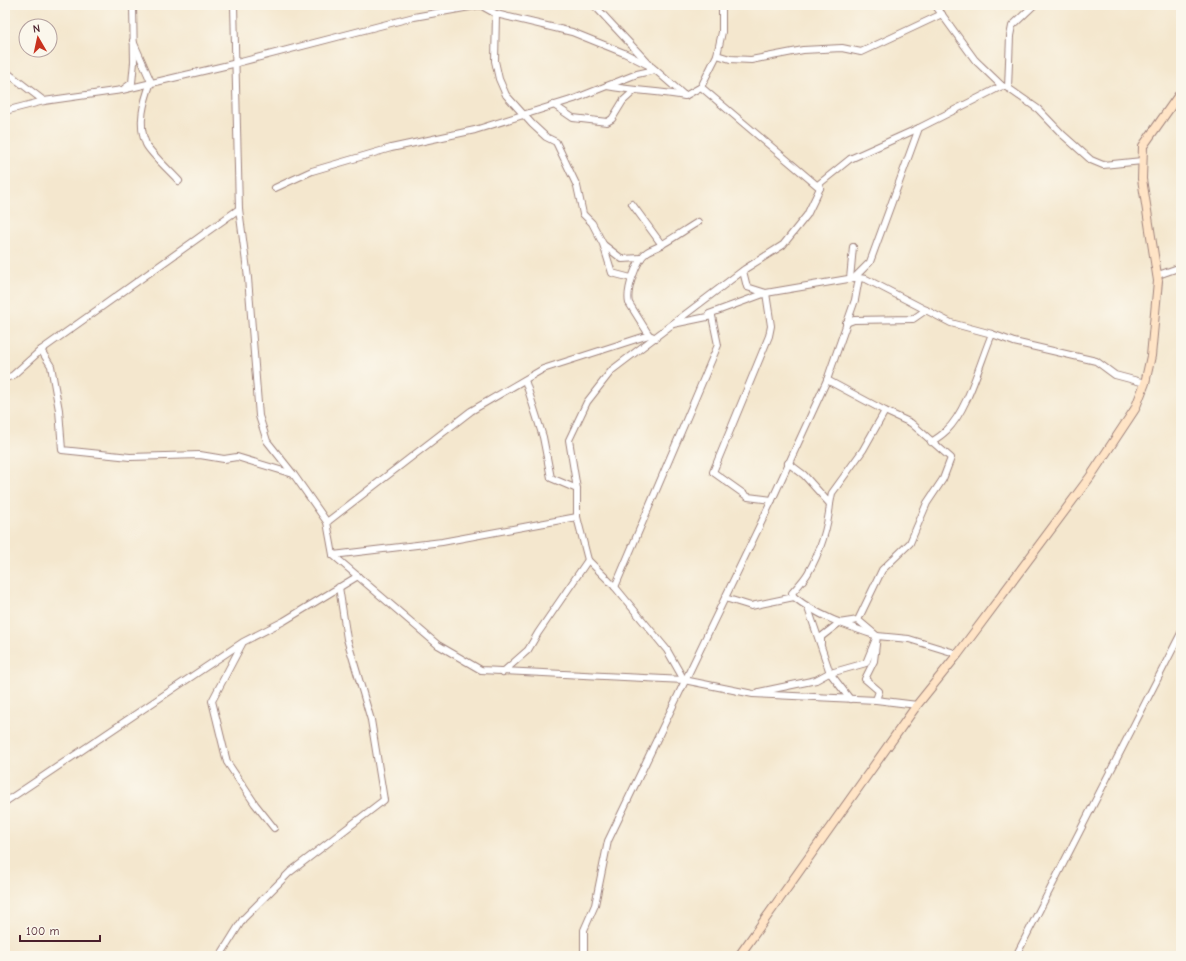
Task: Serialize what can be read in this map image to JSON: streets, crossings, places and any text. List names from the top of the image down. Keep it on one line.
{"scale_bar":"100 m","north":"top"}
